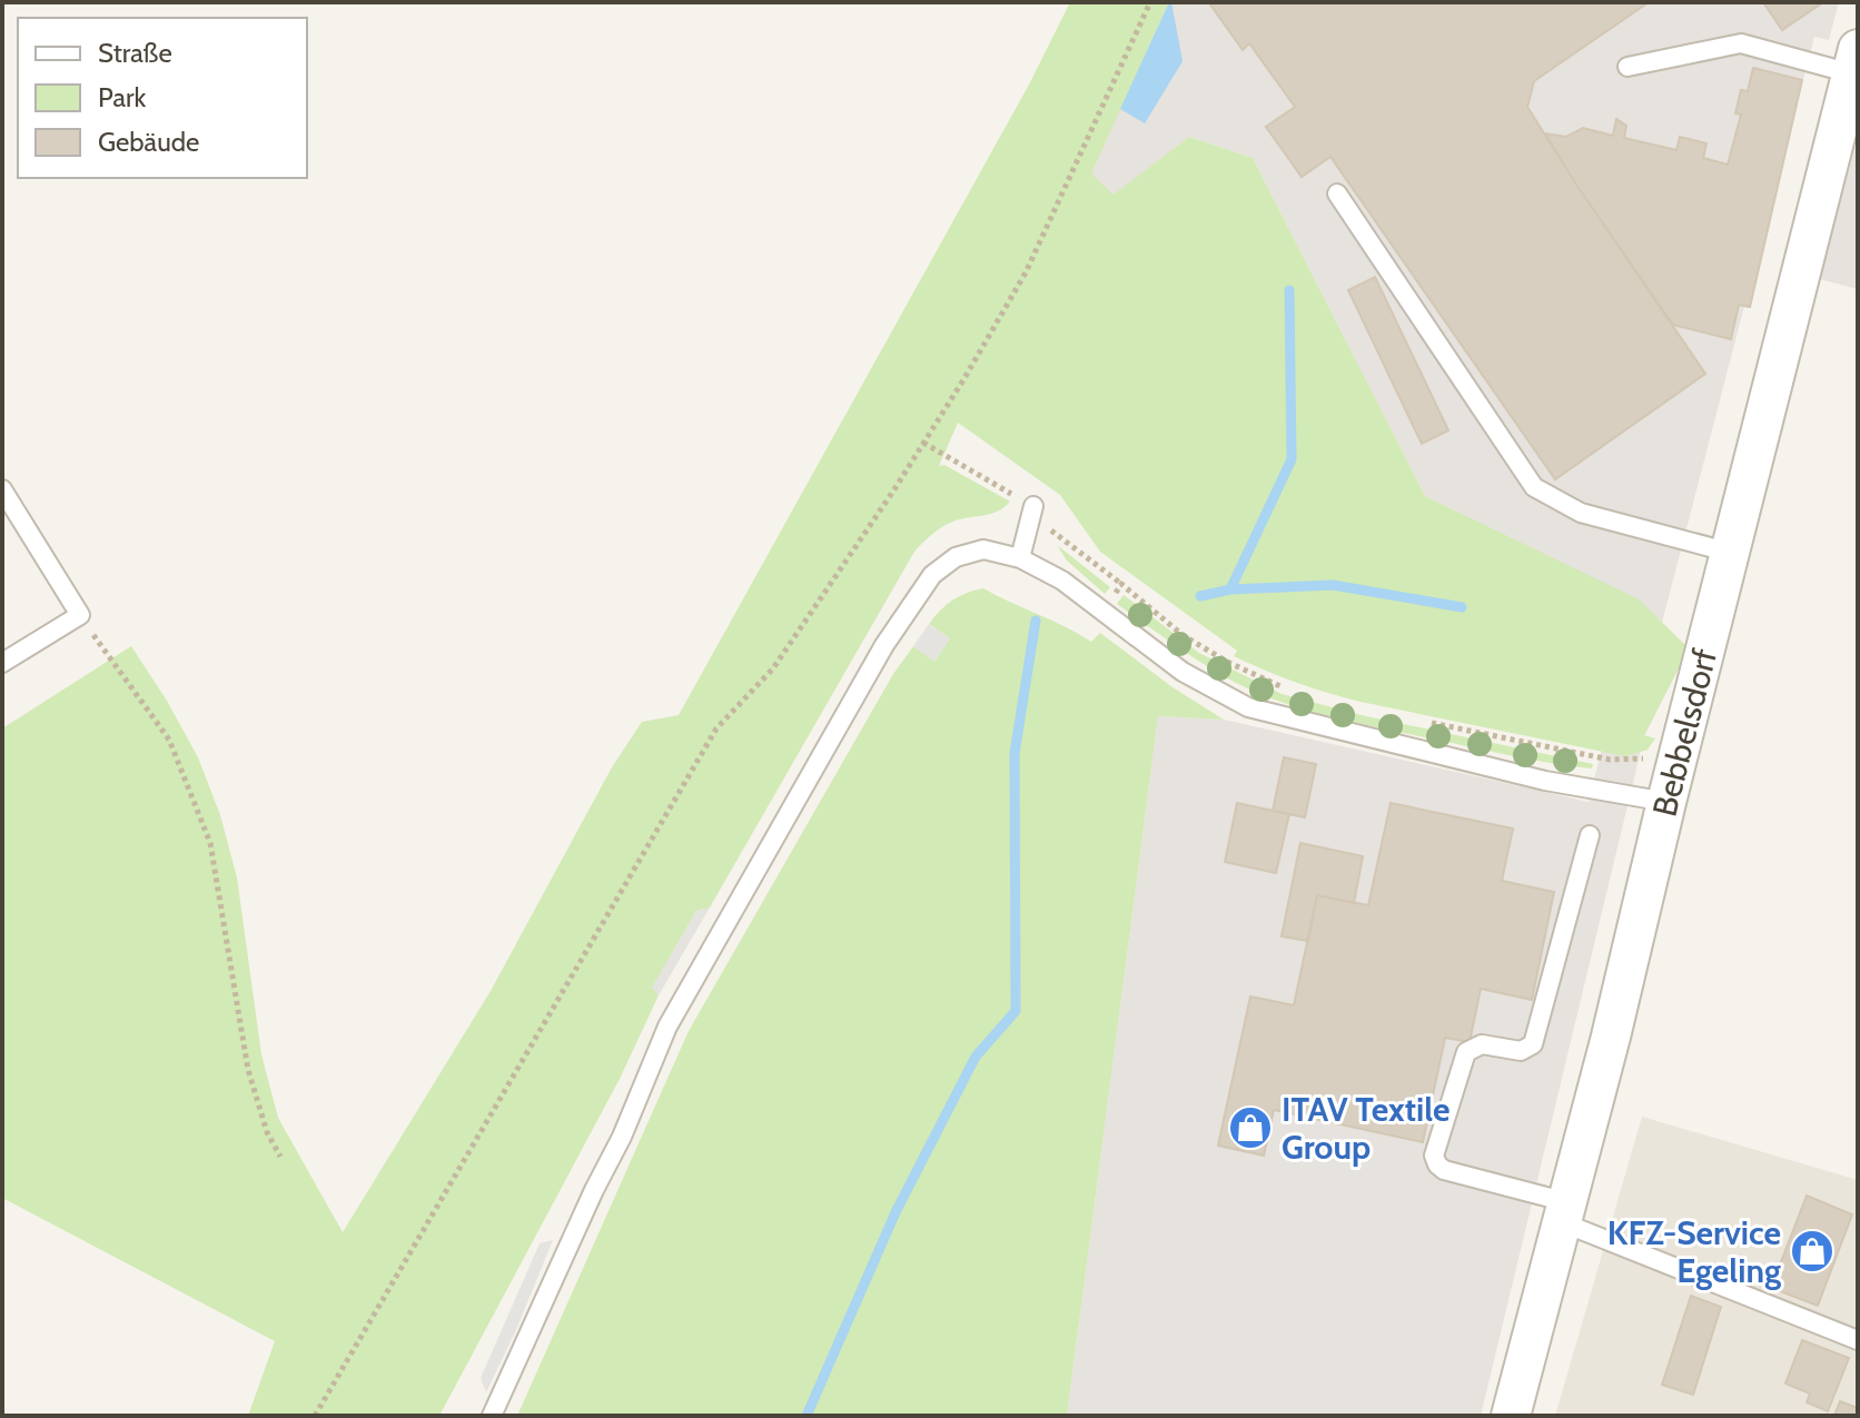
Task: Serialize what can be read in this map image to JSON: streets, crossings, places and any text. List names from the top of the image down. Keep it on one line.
{"streets":{"street":["Bebbelsdorf"]},"places":{"shop":["ITAV Textile Group","KFZ-Service Egeling"]},"legend":["Straße","Park","Gebäude"]}
